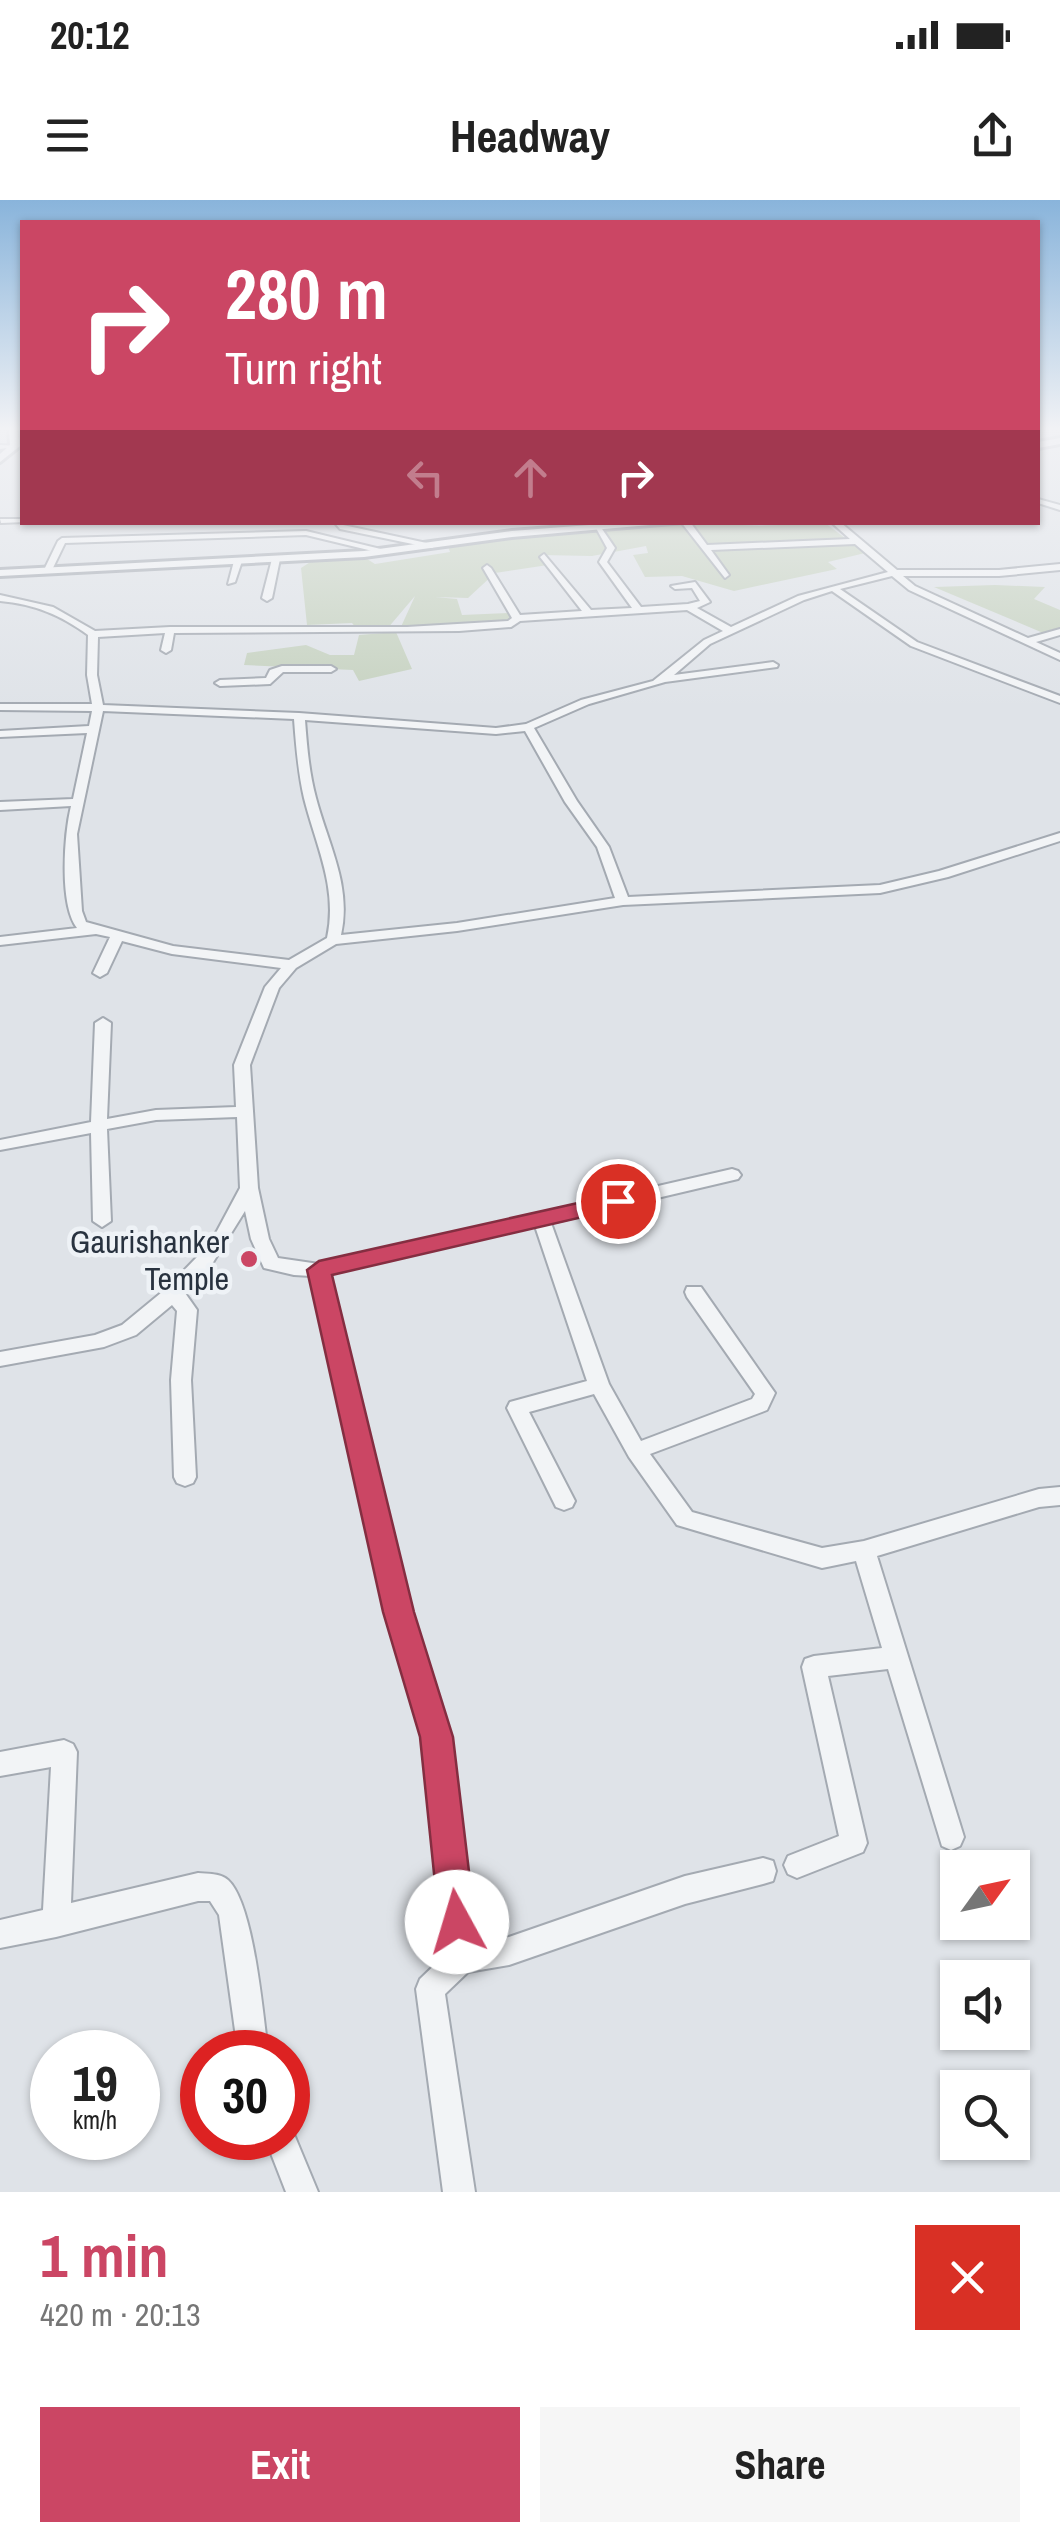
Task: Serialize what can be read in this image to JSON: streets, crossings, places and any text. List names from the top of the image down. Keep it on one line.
{"places":["Gaurishanker Temple"],"north":"top right","page":{"status":"20:12","header":"Headway","turn":["280 m","Turn right"],"speed":"19 km/h","limit":"30","heading":["1 min","420 m · 20:13"],"buttons":["Exit","Share"]}}
